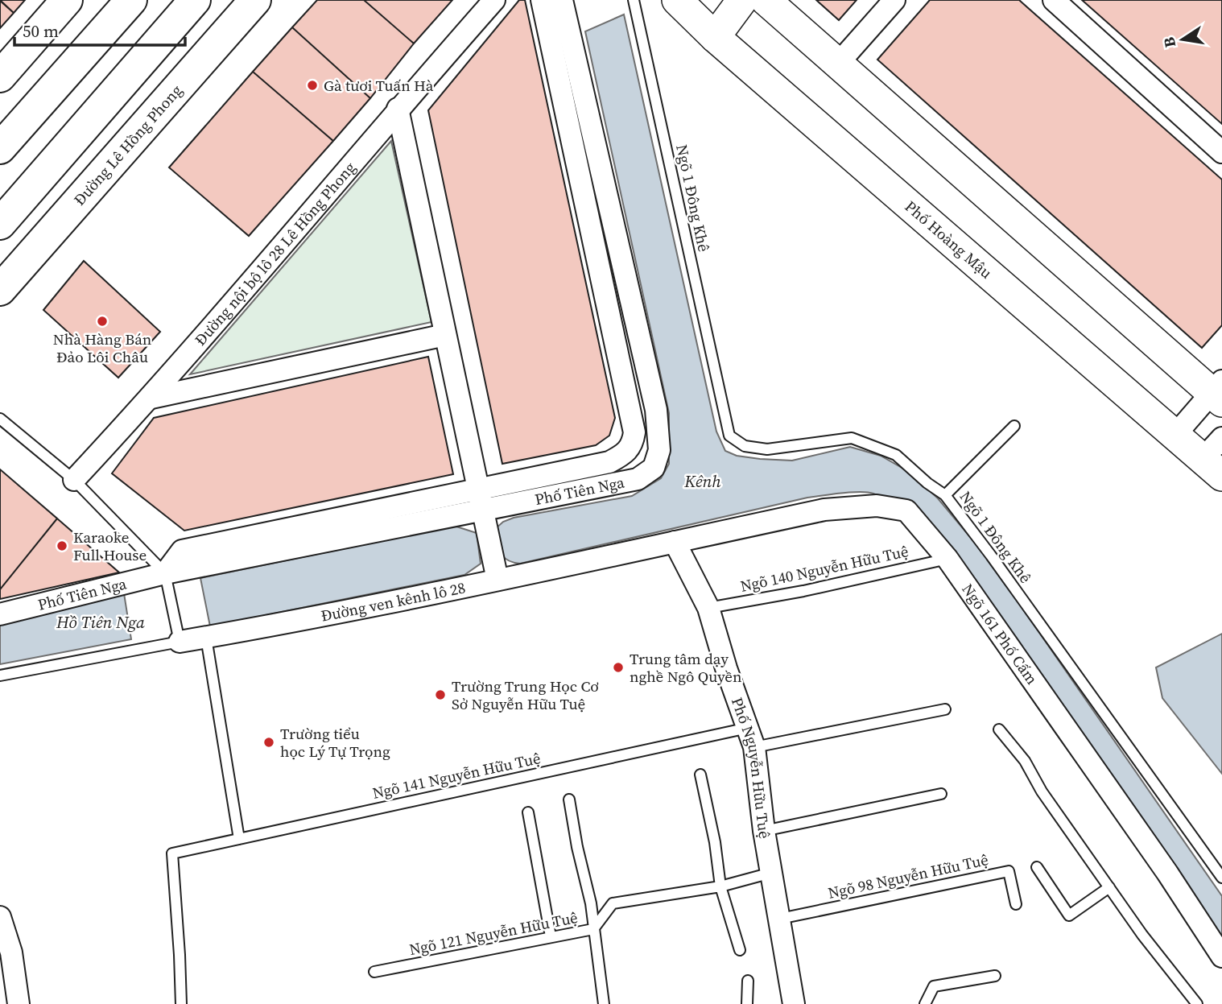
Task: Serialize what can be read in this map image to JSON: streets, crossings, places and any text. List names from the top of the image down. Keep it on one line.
{"streets":{"main road":["Đường Lê Hồng Phong"],"street":["Phố Hoàng Mậu","Đường nội bộ lô 28 Lê Hồng Phong","Phố Tiên Nga","Đường ven kênh lô 28","Ngõ 161 Phố Cấm","Phố Nguyễn Hữu Tuệ"],"lane":["Ngõ 1 Đông Khê","Ngõ 140 Nguyễn Hữu Tuệ","Ngõ 141 Nguyễn Hữu Tuệ","Ngõ 98 Nguyễn Hữu Tuệ","Ngõ 121 Nguyễn Hữu Tuệ"]},"crossings":[["Ngõ 140 Nguyễn Hữu Tuệ","Ngõ 161 Phố Cấm"],["Ngõ 140 Nguyễn Hữu Tuệ","Phố Nguyễn Hữu Tuệ"],["Đường ven kênh lô 28","Ngõ 161 Phố Cấm"],["Đường ven kênh lô 28","Phố Nguyễn Hữu Tuệ"],["Ngõ 161 Phố Cấm","Phố Nguyễn Hữu Tuệ"],["Phố Nguyễn Hữu Tuệ","Ngõ 141 Nguyễn Hữu Tuệ"],["Phố Nguyễn Hữu Tuệ","Ngõ 98 Nguyễn Hữu Tuệ"],["Phố Nguyễn Hữu Tuệ","Ngõ 121 Nguyễn Hữu Tuệ"]],"water":["Kênh","Hồ Tiên Nga"],"places":["Gà tươi Tuấn Hà","Nhà Hàng Bán Đảo Lôi Châu","Karaoke Full House","Trung tâm dạy nghề Ngô Quyền","Trường Trung Học Cơ Sở Nguyễn Hữu Tuệ","Trường tiểu học Lý Tự Trọng"],"scale_bar":"50 m","north":"left"}
